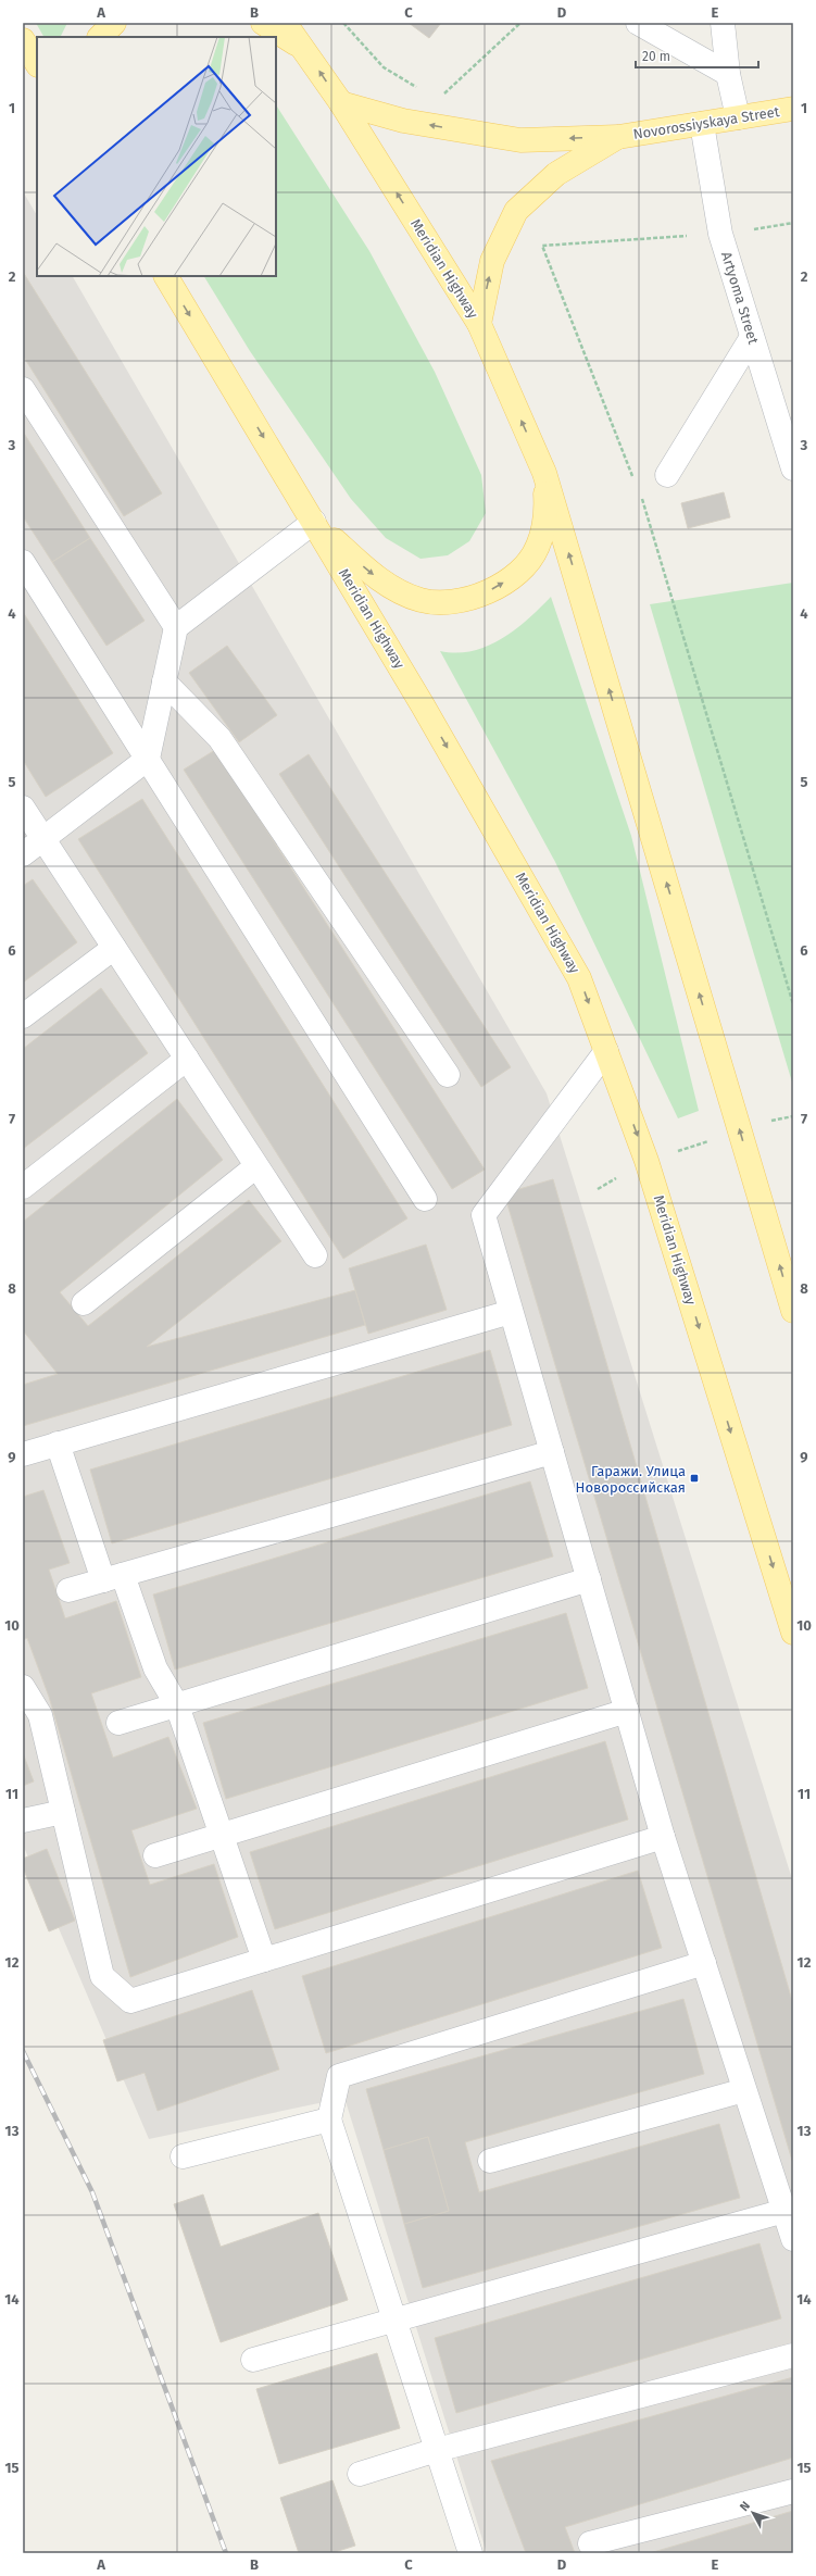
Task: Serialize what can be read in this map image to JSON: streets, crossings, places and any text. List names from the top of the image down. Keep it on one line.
{"streets":{"main road":["Novorossiyskaya Street","Meridian Highway"],"street":["Artyoma Street"]},"crossings":[["Novorossiyskaya Street","Meridian Highway"],["Novorossiyskaya Street","Artyoma Street"]],"one_way":["Novorossiyskaya Street"],"places":{"transit":["Гаражи. Улица Новороссийская"]},"scale_bar":"20 m","north":"top left","grid":{"columns":["A","B","C","D","E"],"rows":["1","2","3","4","5","6","7","8","9","10","11","12","13","14","15"]}}
